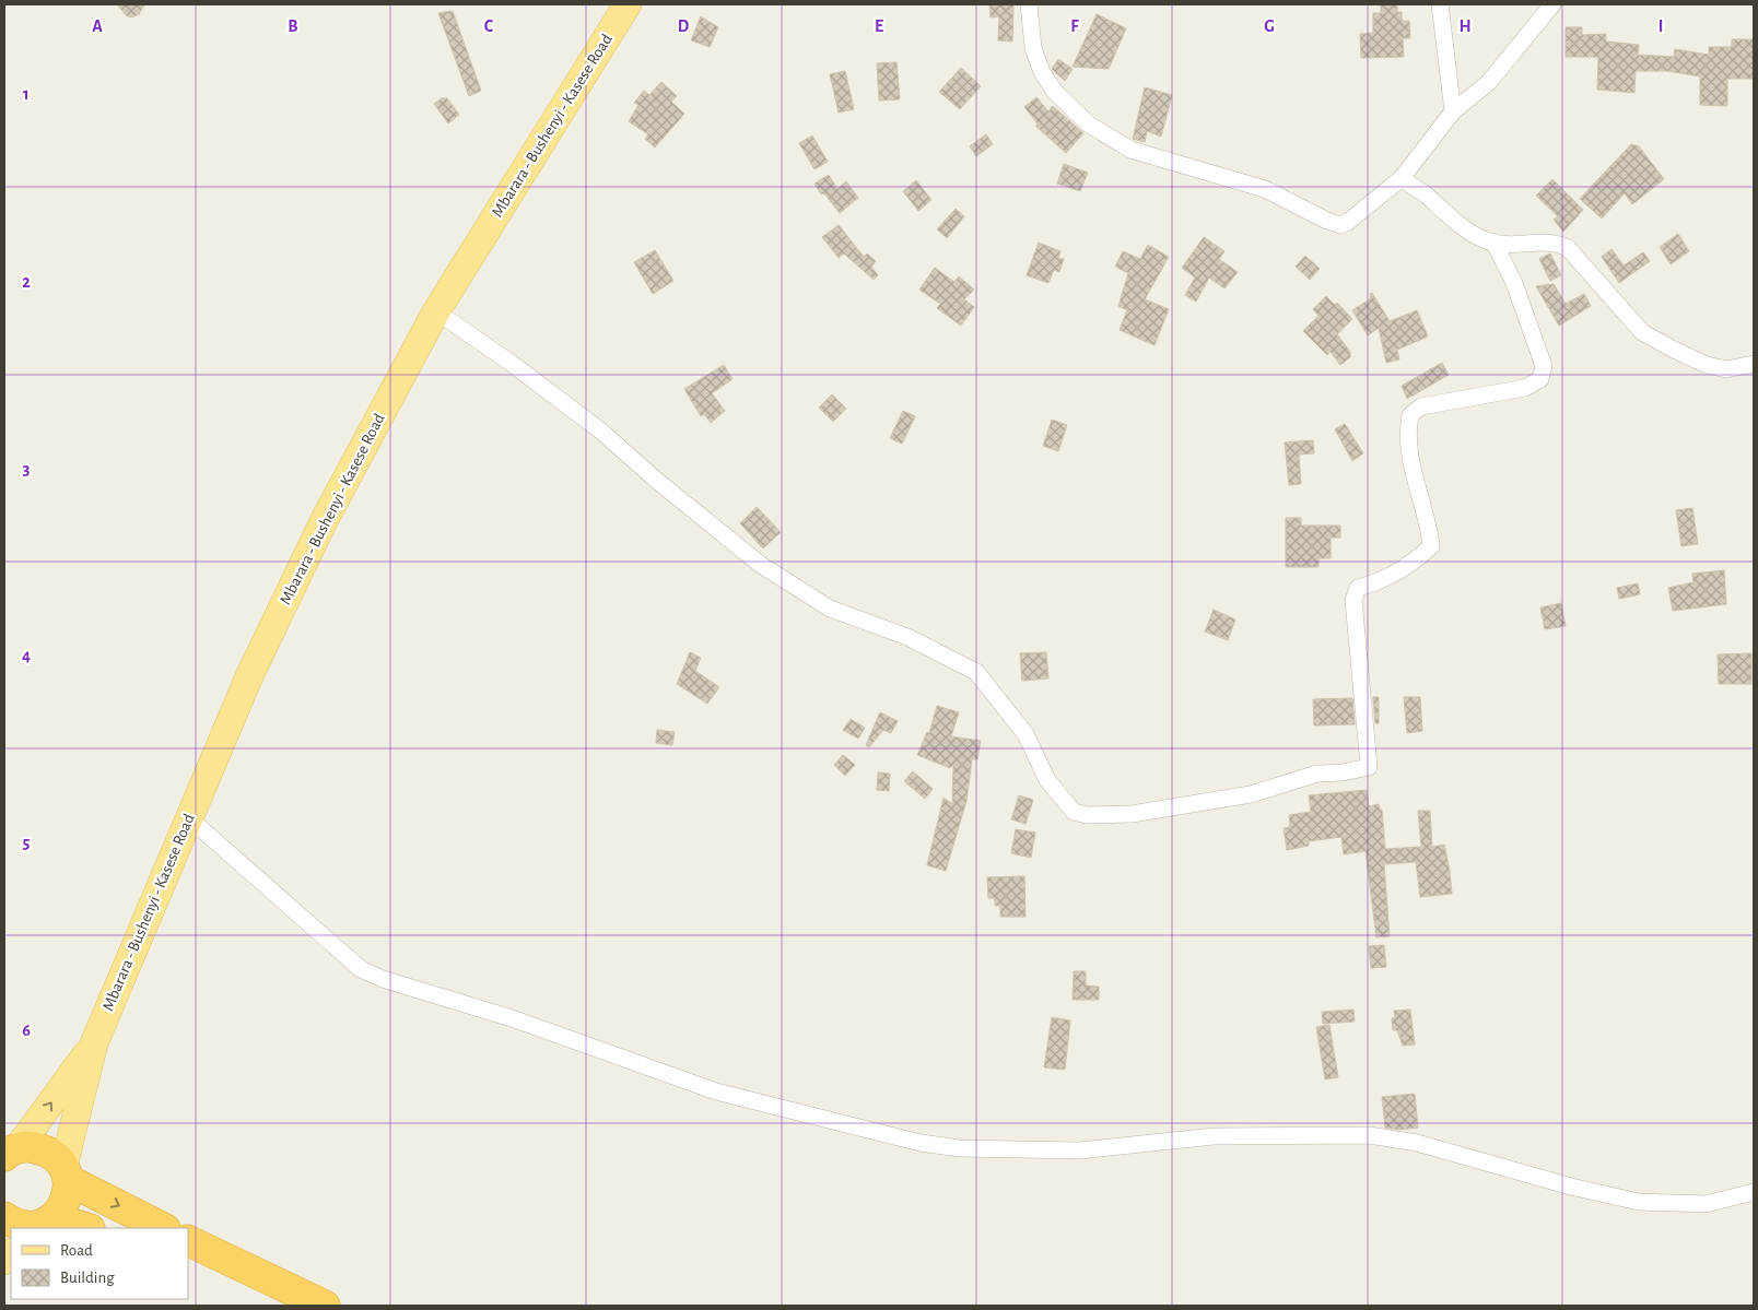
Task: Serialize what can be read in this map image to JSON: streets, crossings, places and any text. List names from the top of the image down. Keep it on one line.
{"streets":{"main road":["Mbarara - Bushenyi - Kasese Road"]},"legend":["Road","Building"],"grid":{"columns":["A","B","C","D","E","F","G","H","I"],"rows":["1","2","3","4","5","6"]}}
